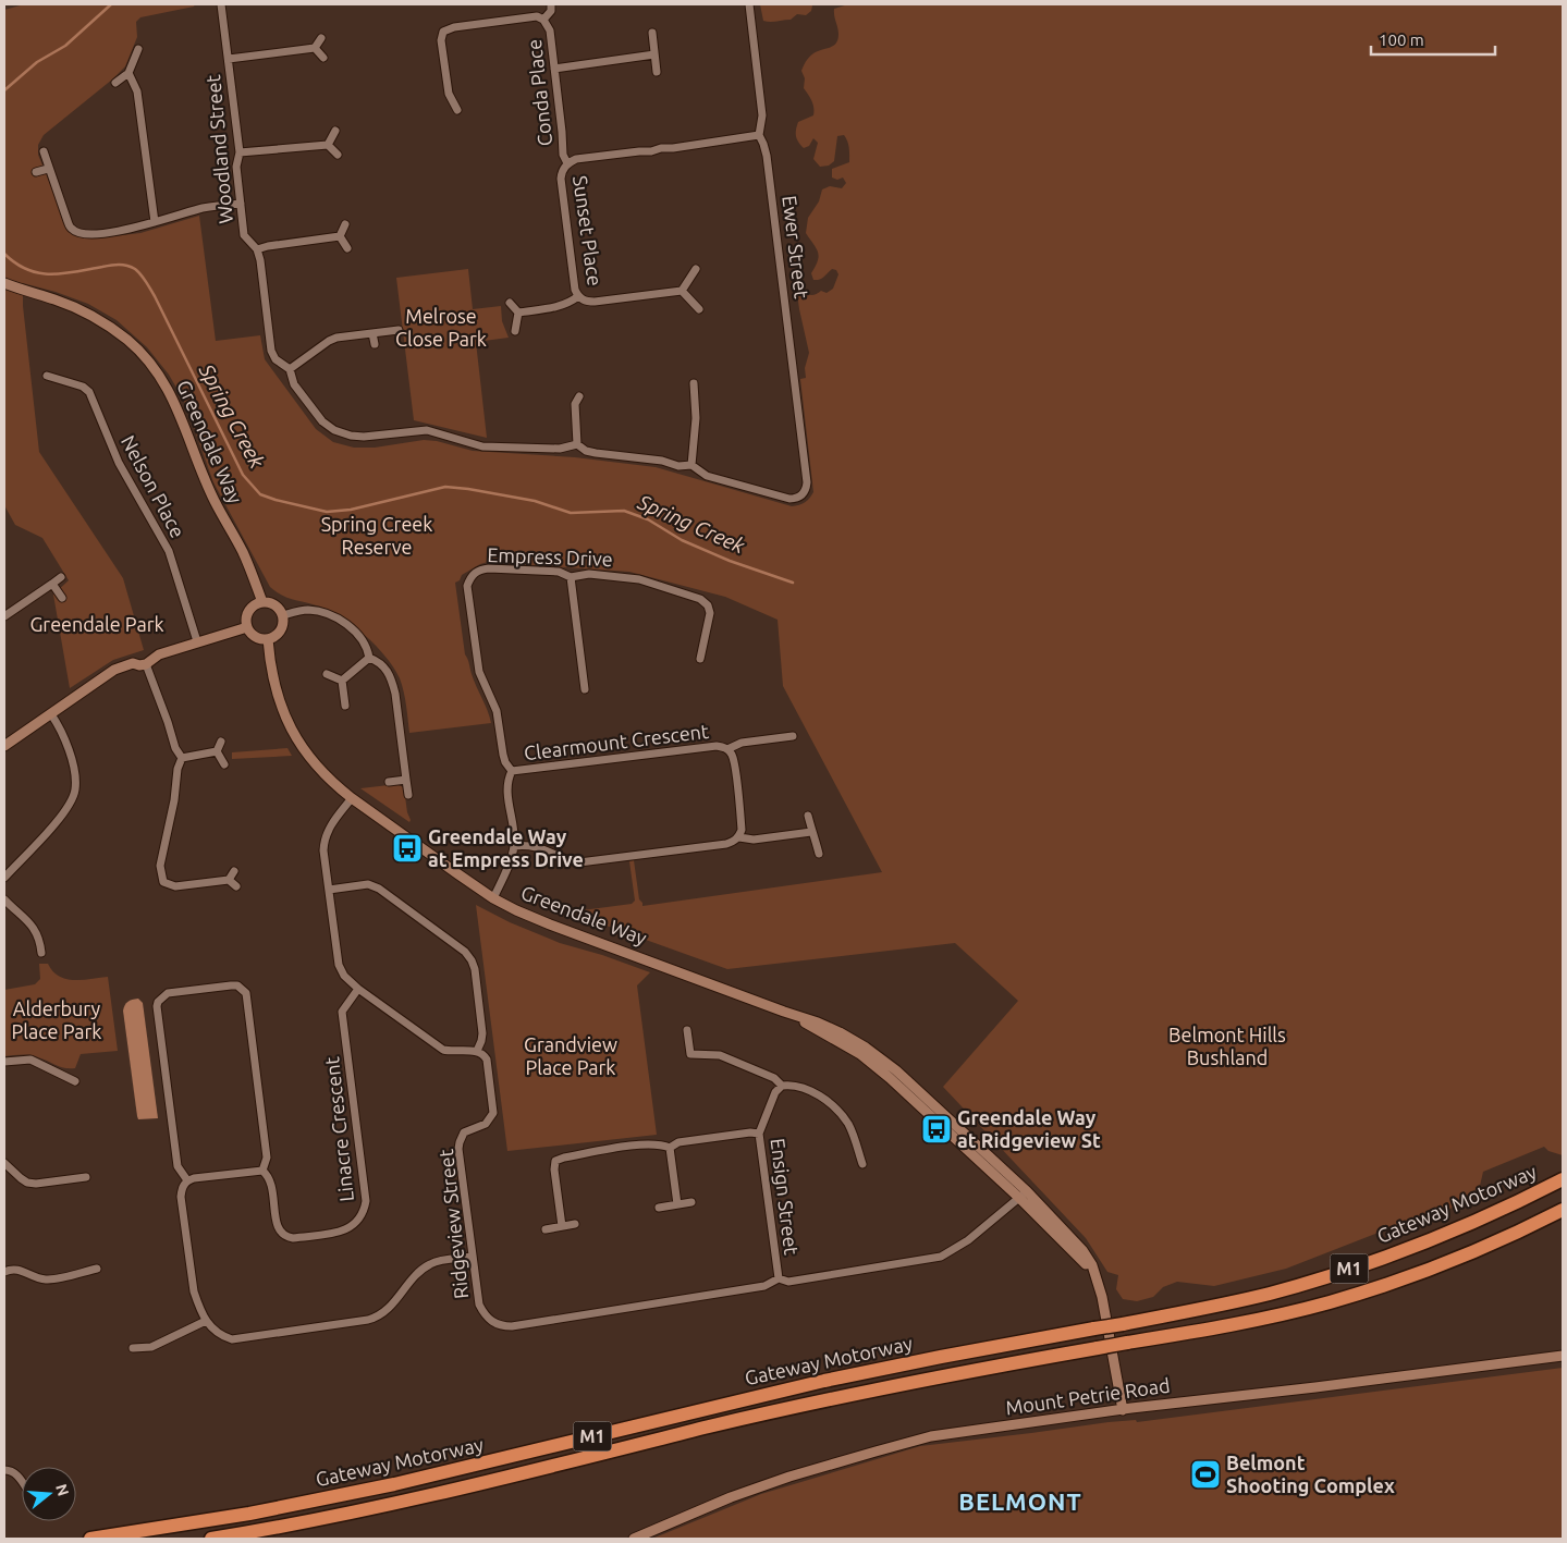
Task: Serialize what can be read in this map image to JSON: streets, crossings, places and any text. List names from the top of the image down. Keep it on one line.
{"streets":{"highway":["Gateway Motorway","M1"],"street":["Conda Place","Woodland Street","Sunset Place","Ewer Street","Greendale Way","Nelson Place","Empress Drive","Clearmount Crescent","Linacre Crescent","Ensign Street","Ridgeview Street","Mount Petrie Road"]},"crossings":[["Conda Place","Sunset Place"],["Sunset Place","Ewer Street"],["Greendale Way","Empress Drive"],["Greendale Way","Ridgeview Street"],["Greendale Way","Mount Petrie Road"],["Empress Drive","Clearmount Crescent"],["Ensign Street","Ridgeview Street"]],"districts":["BELMONT"],"water":["Spring Creek"],"parks":["Melrose Close Park","Spring Creek Reserve","Greendale Park","Alderbury Place Park","Belmont Hills Bushland","Grandview Place Park"],"places":{"bus stop":["Greendale Way at Empress Drive","Greendale Way at Ridgeview St"],"sports":["Belmont Shooting Complex"]},"scale_bar":"100 m","north":"right"}
